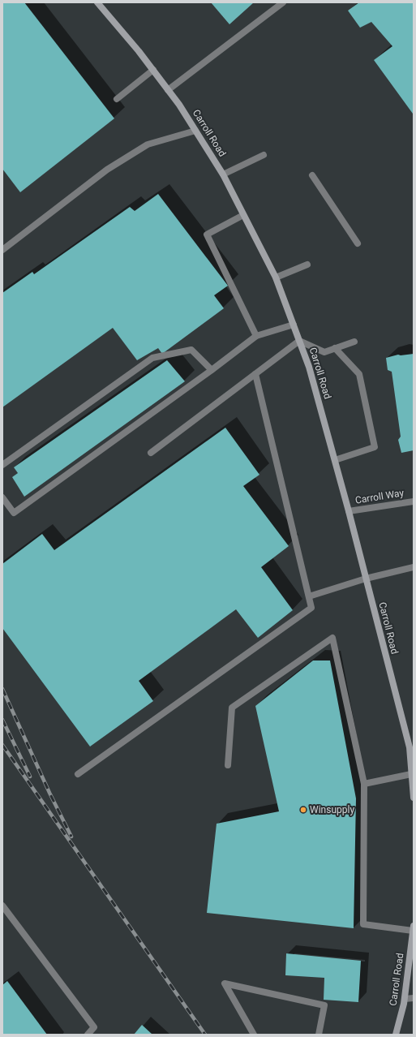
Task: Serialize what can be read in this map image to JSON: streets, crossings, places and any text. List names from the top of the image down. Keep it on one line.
{"streets":{"main road":["Carroll Road"],"street":["Carroll Way"]},"crossings":[["Carroll Road","Carroll Way"]],"places":["Winsupply"]}
